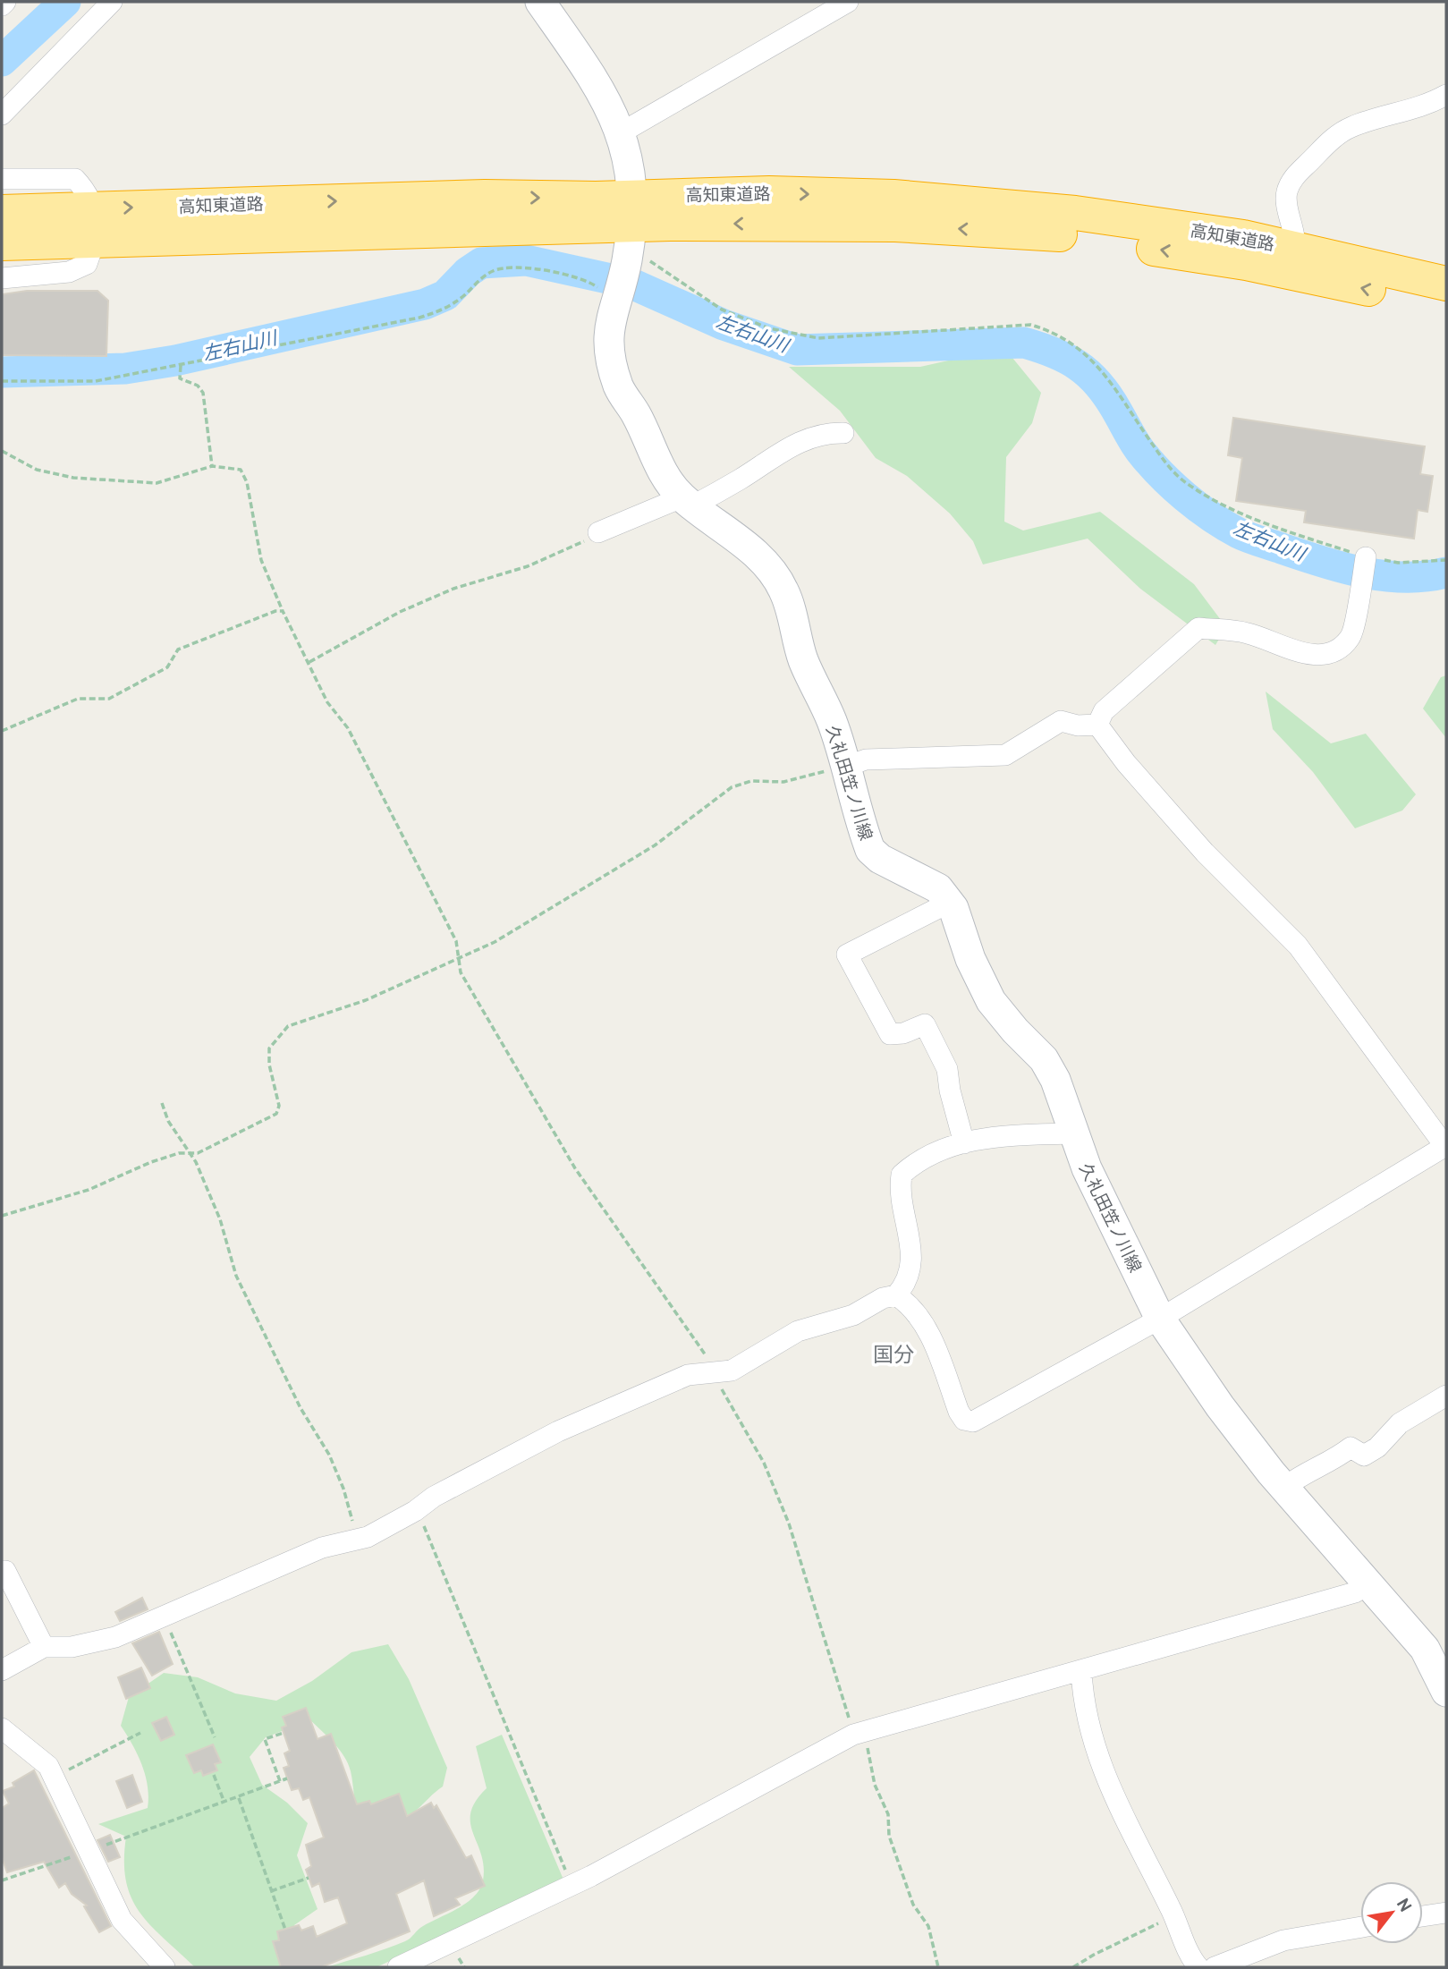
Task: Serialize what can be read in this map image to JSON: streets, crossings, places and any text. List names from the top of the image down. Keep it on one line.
{"streets":{"highway":["高知東道路"],"main road":["久礼田笠ノ川線"]},"crossings":[["高知東道路","久礼田笠ノ川線"]],"districts":["国分"],"water":["左右山川"],"north":"top right"}
